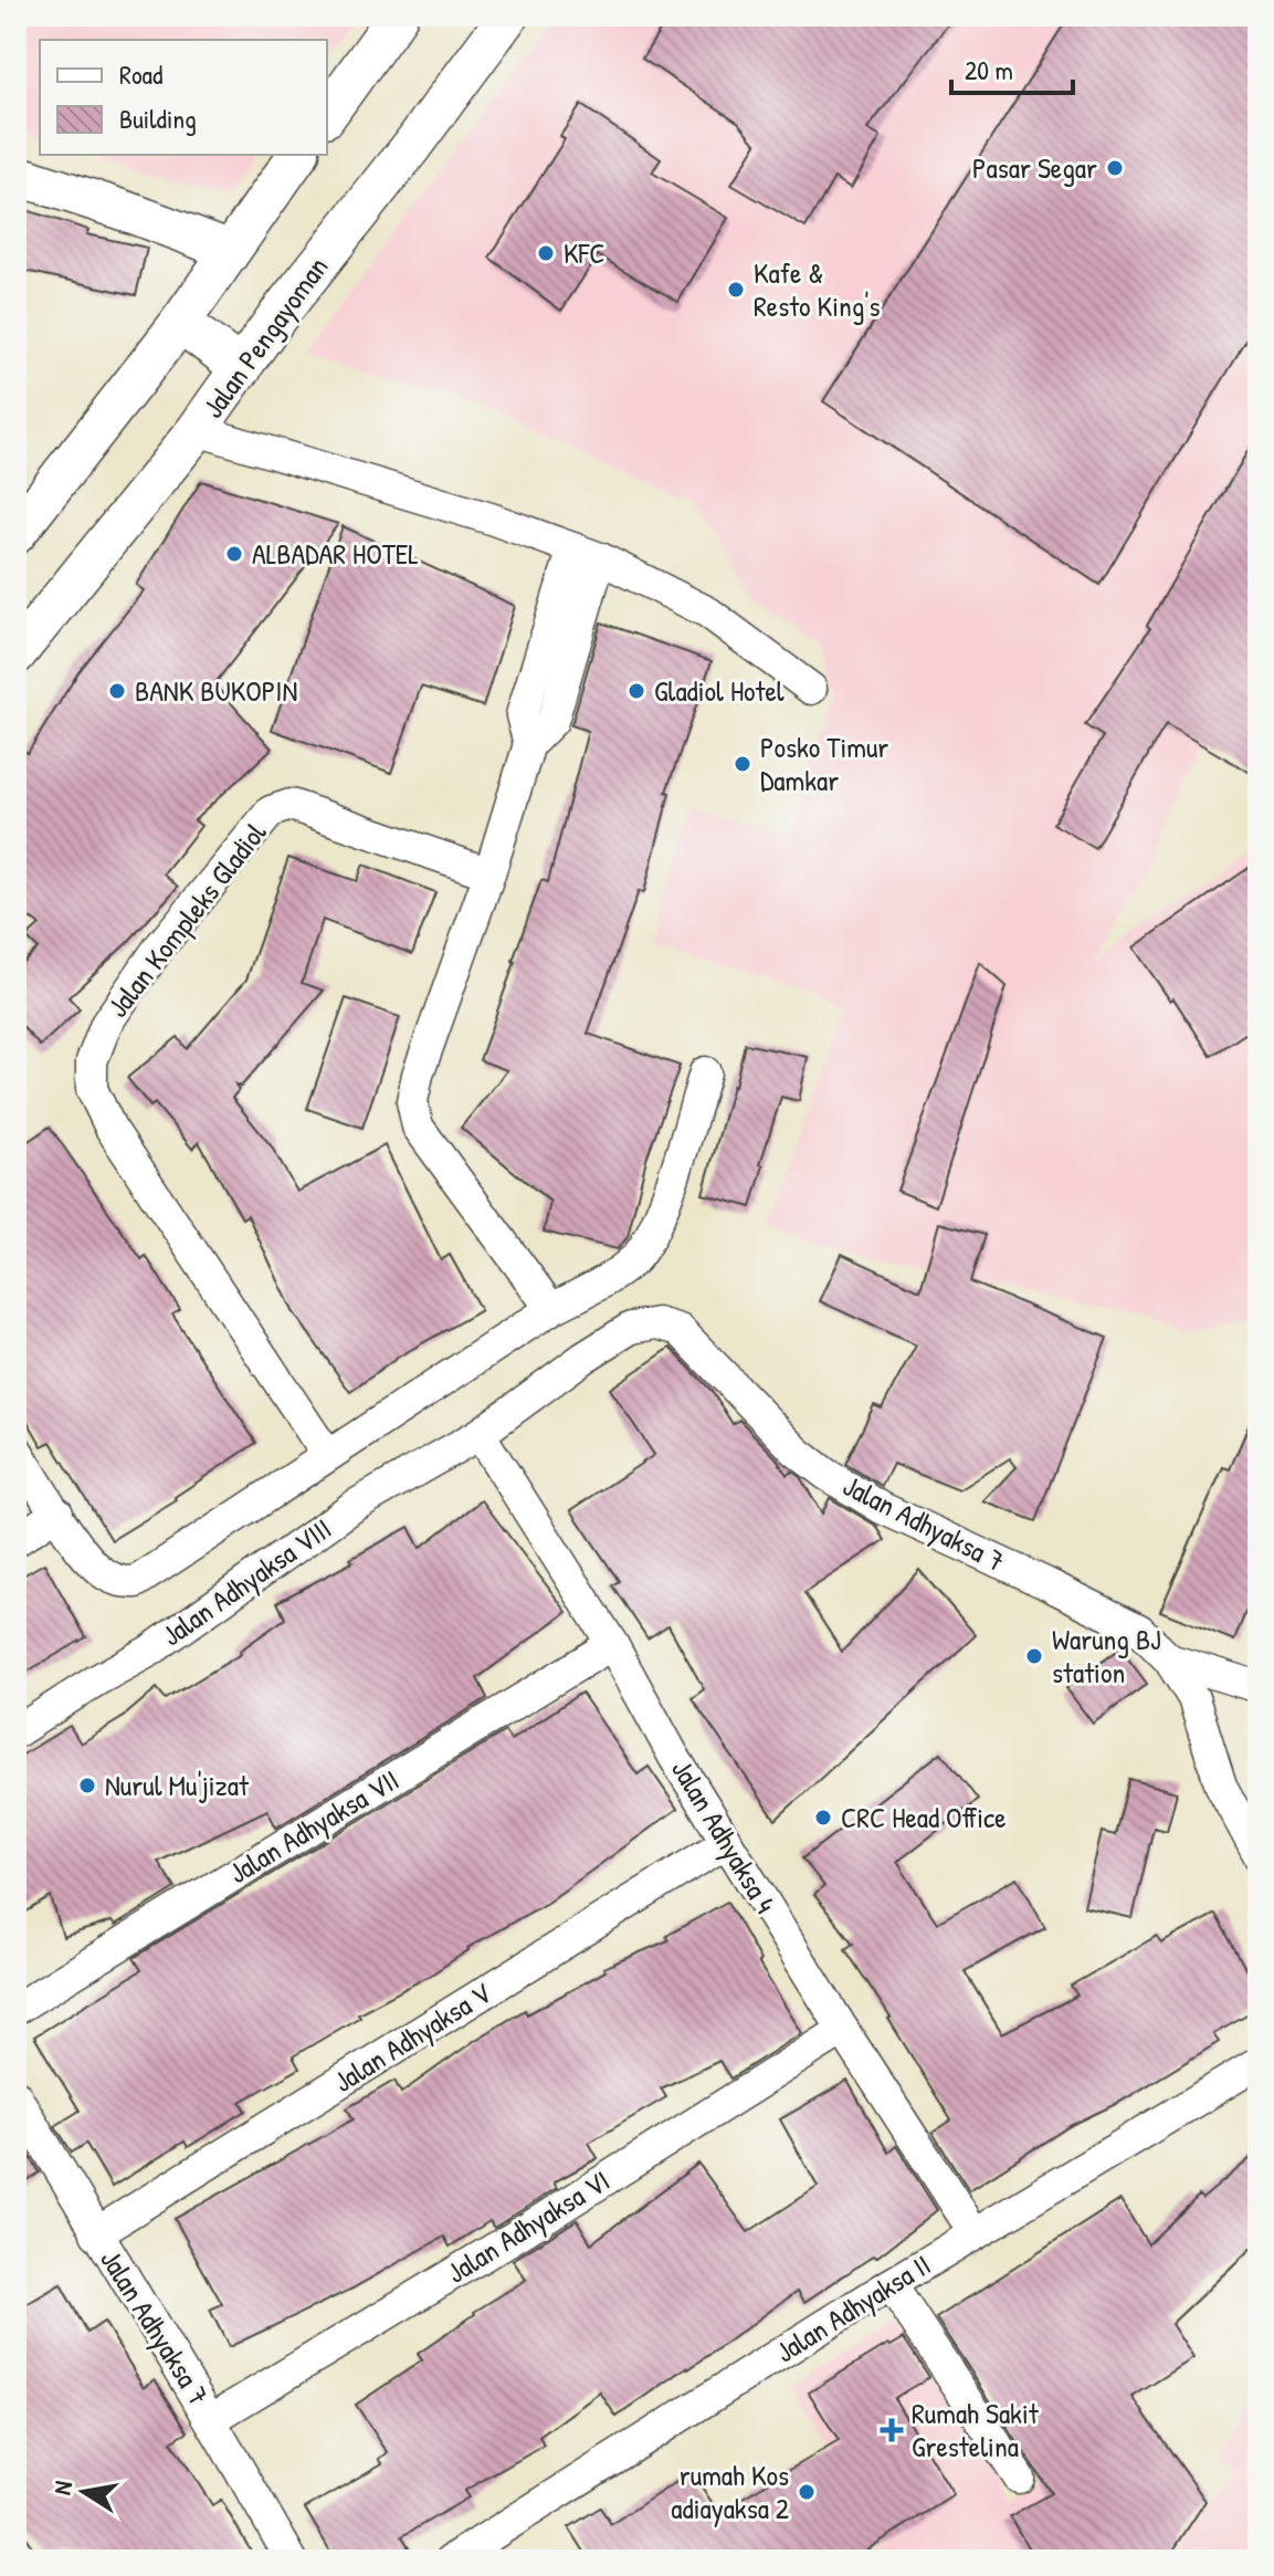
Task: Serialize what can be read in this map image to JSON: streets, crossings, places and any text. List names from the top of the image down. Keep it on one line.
{"streets":{"street":["Jalan Pengayoman","Jalan Kompleks Gladiol","Jalan Adhyaksa 7","Jalan Adhyaksa VIII","Jalan Adhyaksa VII","Jalan Adhyaksa 4","Jalan Adhyaksa V","Jalan Adhyaksa VI","Jalan Adhyaksa II"]},"crossings":[["Jalan Adhyaksa 7","Jalan Adhyaksa VIII"],["Jalan Adhyaksa 7","Jalan Adhyaksa 4"],["Jalan Adhyaksa 7","Jalan Adhyaksa V"],["Jalan Adhyaksa 7","Jalan Adhyaksa VI"],["Jalan Adhyaksa VIII","Jalan Adhyaksa 4"],["Jalan Adhyaksa VII","Jalan Adhyaksa 4"],["Jalan Adhyaksa 4","Jalan Adhyaksa V"],["Jalan Adhyaksa 4","Jalan Adhyaksa VI"],["Jalan Adhyaksa 4","Jalan Adhyaksa II"]],"places":{"other":["Pasar Segar","KFC","Kafe & Resto King's","ALBADAR HOTEL","BANK BUKOPIN","Gladiol Hotel","Posko Timur Damkar","Warung BJ station","Nurul Mu'jizat","CRC Head Office","rumah Kos adiayaksa 2"],"health":["Rumah Sakit Grestelina"]},"legend":["Road","Building"],"scale_bar":"20 m","north":"left"}
